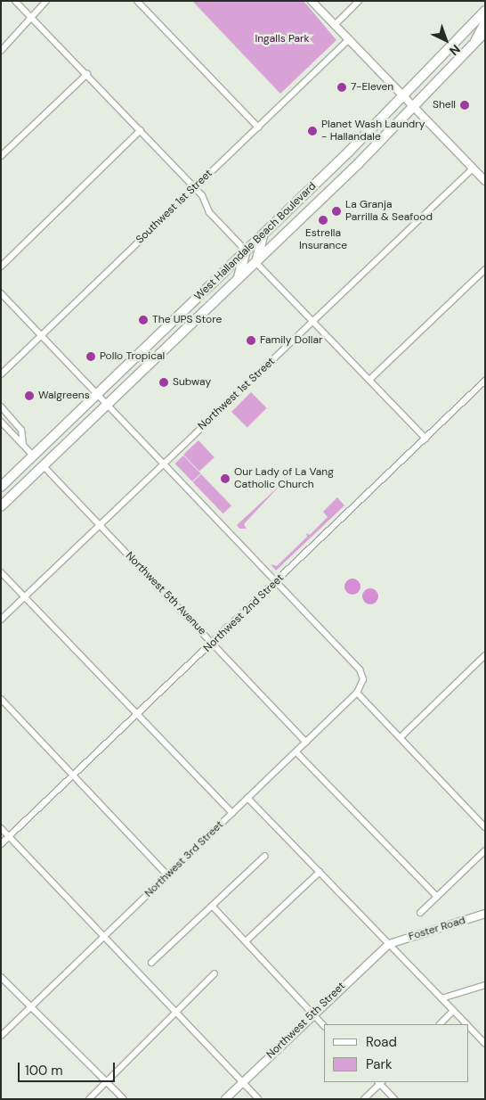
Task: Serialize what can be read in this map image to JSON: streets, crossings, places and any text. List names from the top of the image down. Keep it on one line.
{"streets":{"main road":["West Hallandale Beach Boulevard"],"street":["Southwest 1st Street","Northwest 1st Street","Northwest 5th Avenue","Northwest 2nd Street","Northwest 3rd Street","Foster Road","Northwest 5th Street"]},"crossings":[["West Hallandale Beach Boulevard","Northwest 5th Avenue"],["Northwest 1st Street","Northwest 5th Avenue"],["Northwest 5th Avenue","Northwest 2nd Street"],["Northwest 5th Avenue","Northwest 3rd Street"],["Northwest 2nd Street","Northwest 3rd Street"],["Foster Road","Northwest 5th Street"]],"parks":["Ingalls Park"],"places":["7-Eleven","Shell","Planet Wash Laundry - Hallandale","La Granja Parrilla & Seafood","Estrella Insurance","The UPS Store","Family Dollar","Pollo Tropical","Subway","Walgreens","Our Lady of La Vang Catholic Church"],"legend":["Road","Park"],"scale_bar":"100 m","north":"bottom right"}
